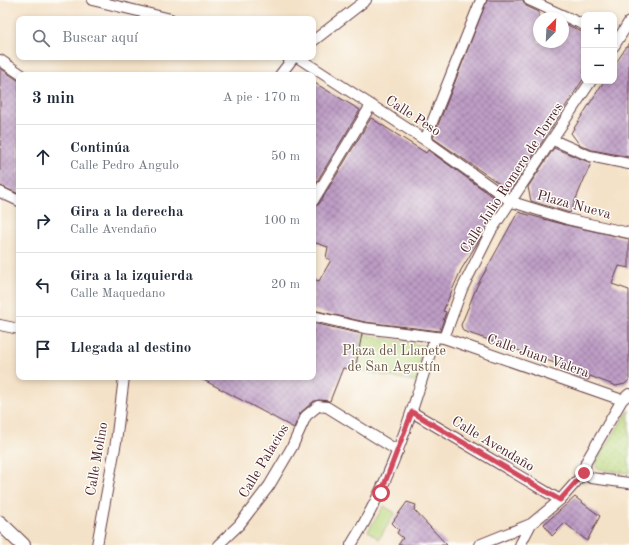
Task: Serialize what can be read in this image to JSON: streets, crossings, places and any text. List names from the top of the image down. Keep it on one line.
{"streets":{"street":["Calle Peso","Calle Julio Romero de Torres","Plaza Nueva","Calle Juan Valera","Calle Avendaño","Calle Molino","Calle Palacios"]},"crossings":[["Calle Peso","Calle Julio Romero de Torres"],["Calle Peso","Plaza Nueva"],["Calle Julio Romero de Torres","Plaza Nueva"],["Calle Julio Romero de Torres","Calle Juan Valera"],["Calle Julio Romero de Torres","Calle Avendaño"],["Calle Julio Romero de Torres","Calle Palacios"]],"parks":["Plaza del Llanete de San Agustín"],"north":"top right","page":{"map_buttons":["+","−"],"search":"Buscar aquí","heading":["3 min","A pie · 170 m"],"list":[["Continúa","Calle Pedro Angulo","50 m"],["Gira a la derecha","Calle Avendaño","100 m"],["Gira a la izquierda","Calle Maquedano","20 m"],"Llegada al destino"]}}
